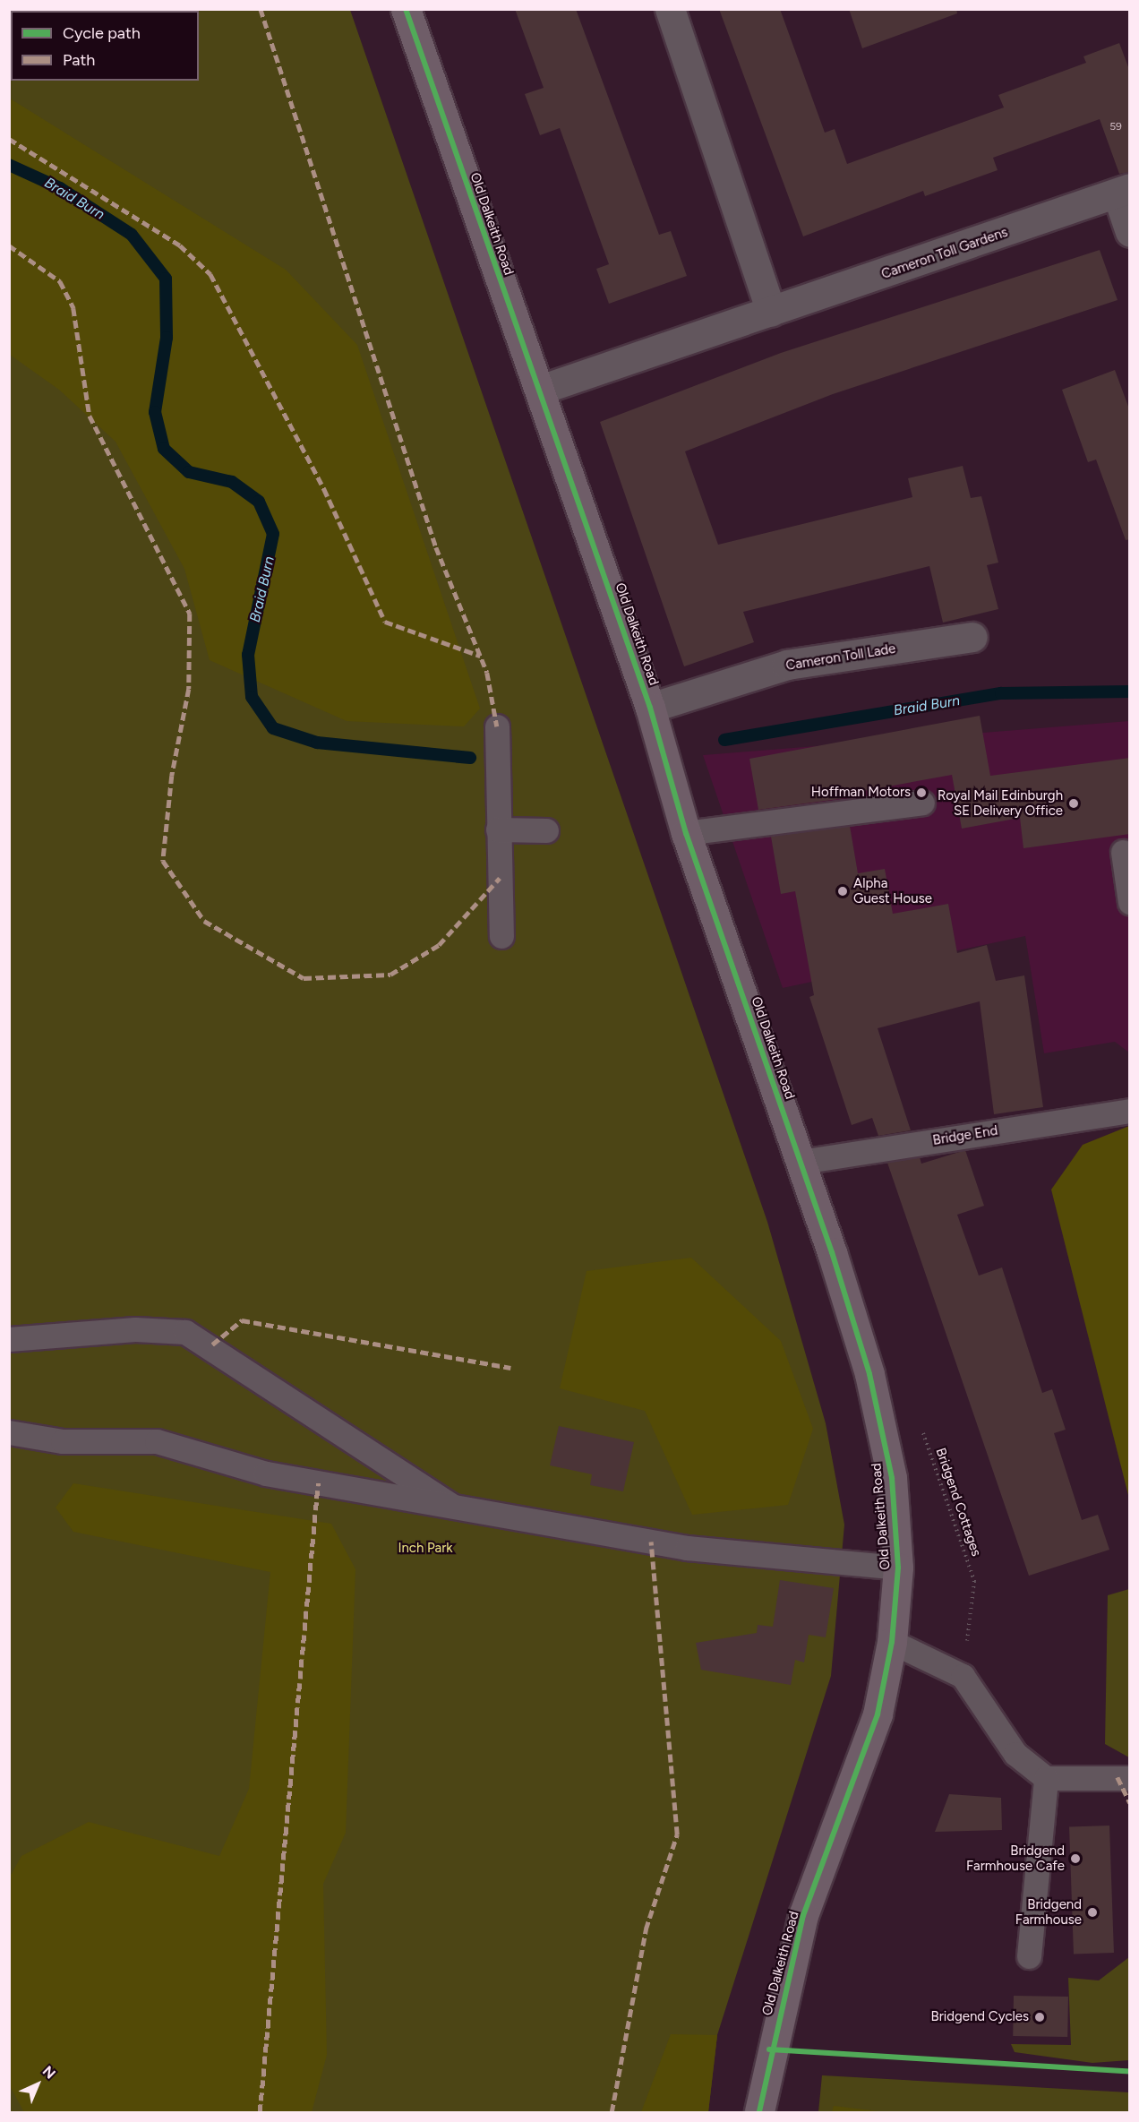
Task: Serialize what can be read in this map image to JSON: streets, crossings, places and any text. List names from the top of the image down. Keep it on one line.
{"streets":{"main road":["Old Dalkeith Road"],"street":["Cameron Toll Gardens","Cameron Toll Lade"],"lane":["Bridge End"],"path":["Bridgend Cottages"]},"crossings":[["Old Dalkeith Road","Cameron Toll Gardens"],["Old Dalkeith Road","Cameron Toll Lade"],["Old Dalkeith Road","Bridge End"]],"water":["Braid Burn"],"parks":["Inch Park"],"places":["Hoffman Motors","Royal Mail Edinburgh SE Delivery Office","Alpha Guest House","Bridgend Farmhouse Cafe","Bridgend Farmhouse","Bridgend Cycles"],"house_numbers":["59"],"legend":["Cycle path","Path"],"north":"top right"}
